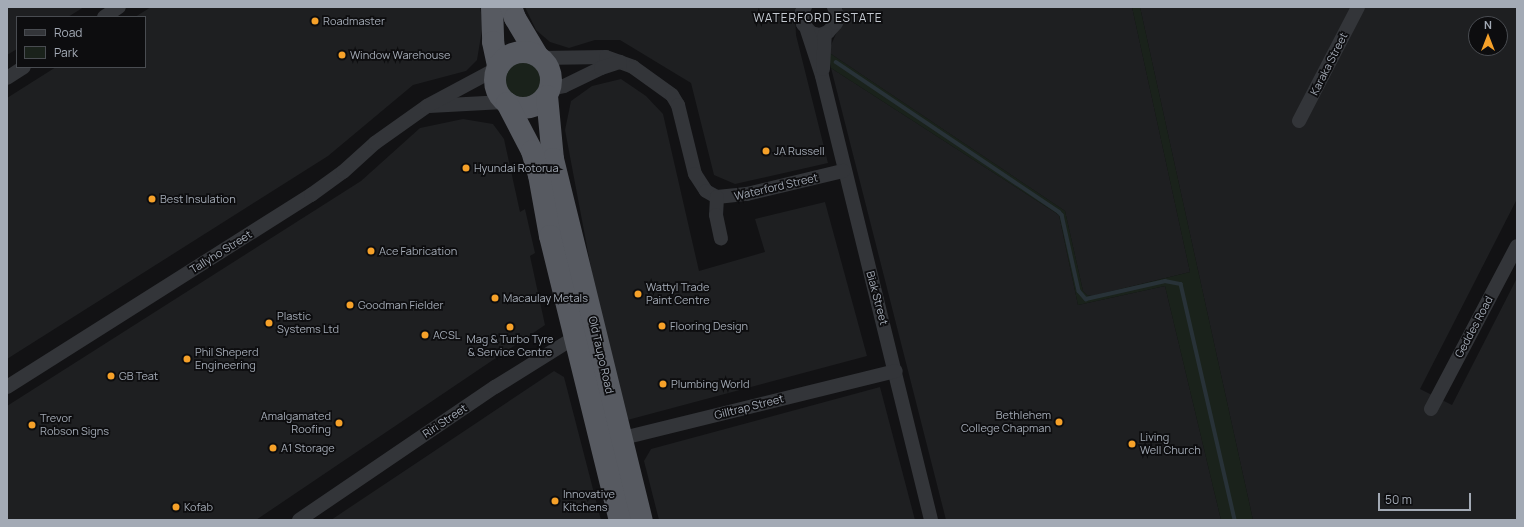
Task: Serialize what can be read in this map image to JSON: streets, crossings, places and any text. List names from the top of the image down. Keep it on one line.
{"streets":{"highway":["Old Taupo Road"],"street":["Karaka Street","Waterford Street","Tallyho Street","Biak Street","Geddes Road","Gilltrap Street","Riri Street"]},"crossings":[["Waterford Street","Tallyho Street"],["Waterford Street","Biak Street"],["Waterford Street","Old Taupo Road"],["Tallyho Street","Old Taupo Road"],["Biak Street","Gilltrap Street"],["Old Taupo Road","Gilltrap Street"],["Old Taupo Road","Riri Street"]],"districts":["WATERFORD ESTATE"],"places":["Roadmaster","Window Warehouse","JA Russell","Hyundai Rotorua","Best Insulation","Ace Fabrication","Wattyl Trade Paint Centre","Macaulay Metals","Goodman Fielder","Plastic Systems Ltd","Flooring Design","Mag & Turbo Tyre & Service Centre","ACSL","Phil Sheperd Engineering","GB Teat","Plumbing World","Bethlehem College Chapman","Amalgamated Roofing","Trevor Robson Signs","Living Well Church","A1 Storage","Innovative Kitchens","Kofab"],"legend":["Road","Park"],"scale_bar":"50 m","north":"top"}
